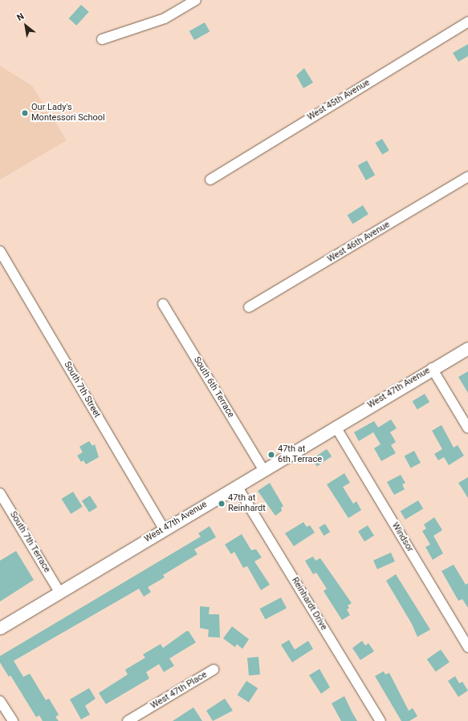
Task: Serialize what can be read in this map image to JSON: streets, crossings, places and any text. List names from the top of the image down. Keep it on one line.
{"streets":{"street":["West 45th Avenue","West 46th Avenue","South 6th Terrace","West 47th Avenue","South 7th Street","Windsor","South 7th Terrace","Reinhardt Drive","West 47th Place"]},"crossings":[["South 6th Terrace","West 47th Avenue"],["West 47th Avenue","South 7th Street"],["West 47th Avenue","Windsor"],["West 47th Avenue","South 7th Terrace"],["West 47th Avenue","Reinhardt Drive"]],"places":["Our Lady's Montessori School","47th at 6th Terrace","47th at Reinhardt"],"north":"top left"}
